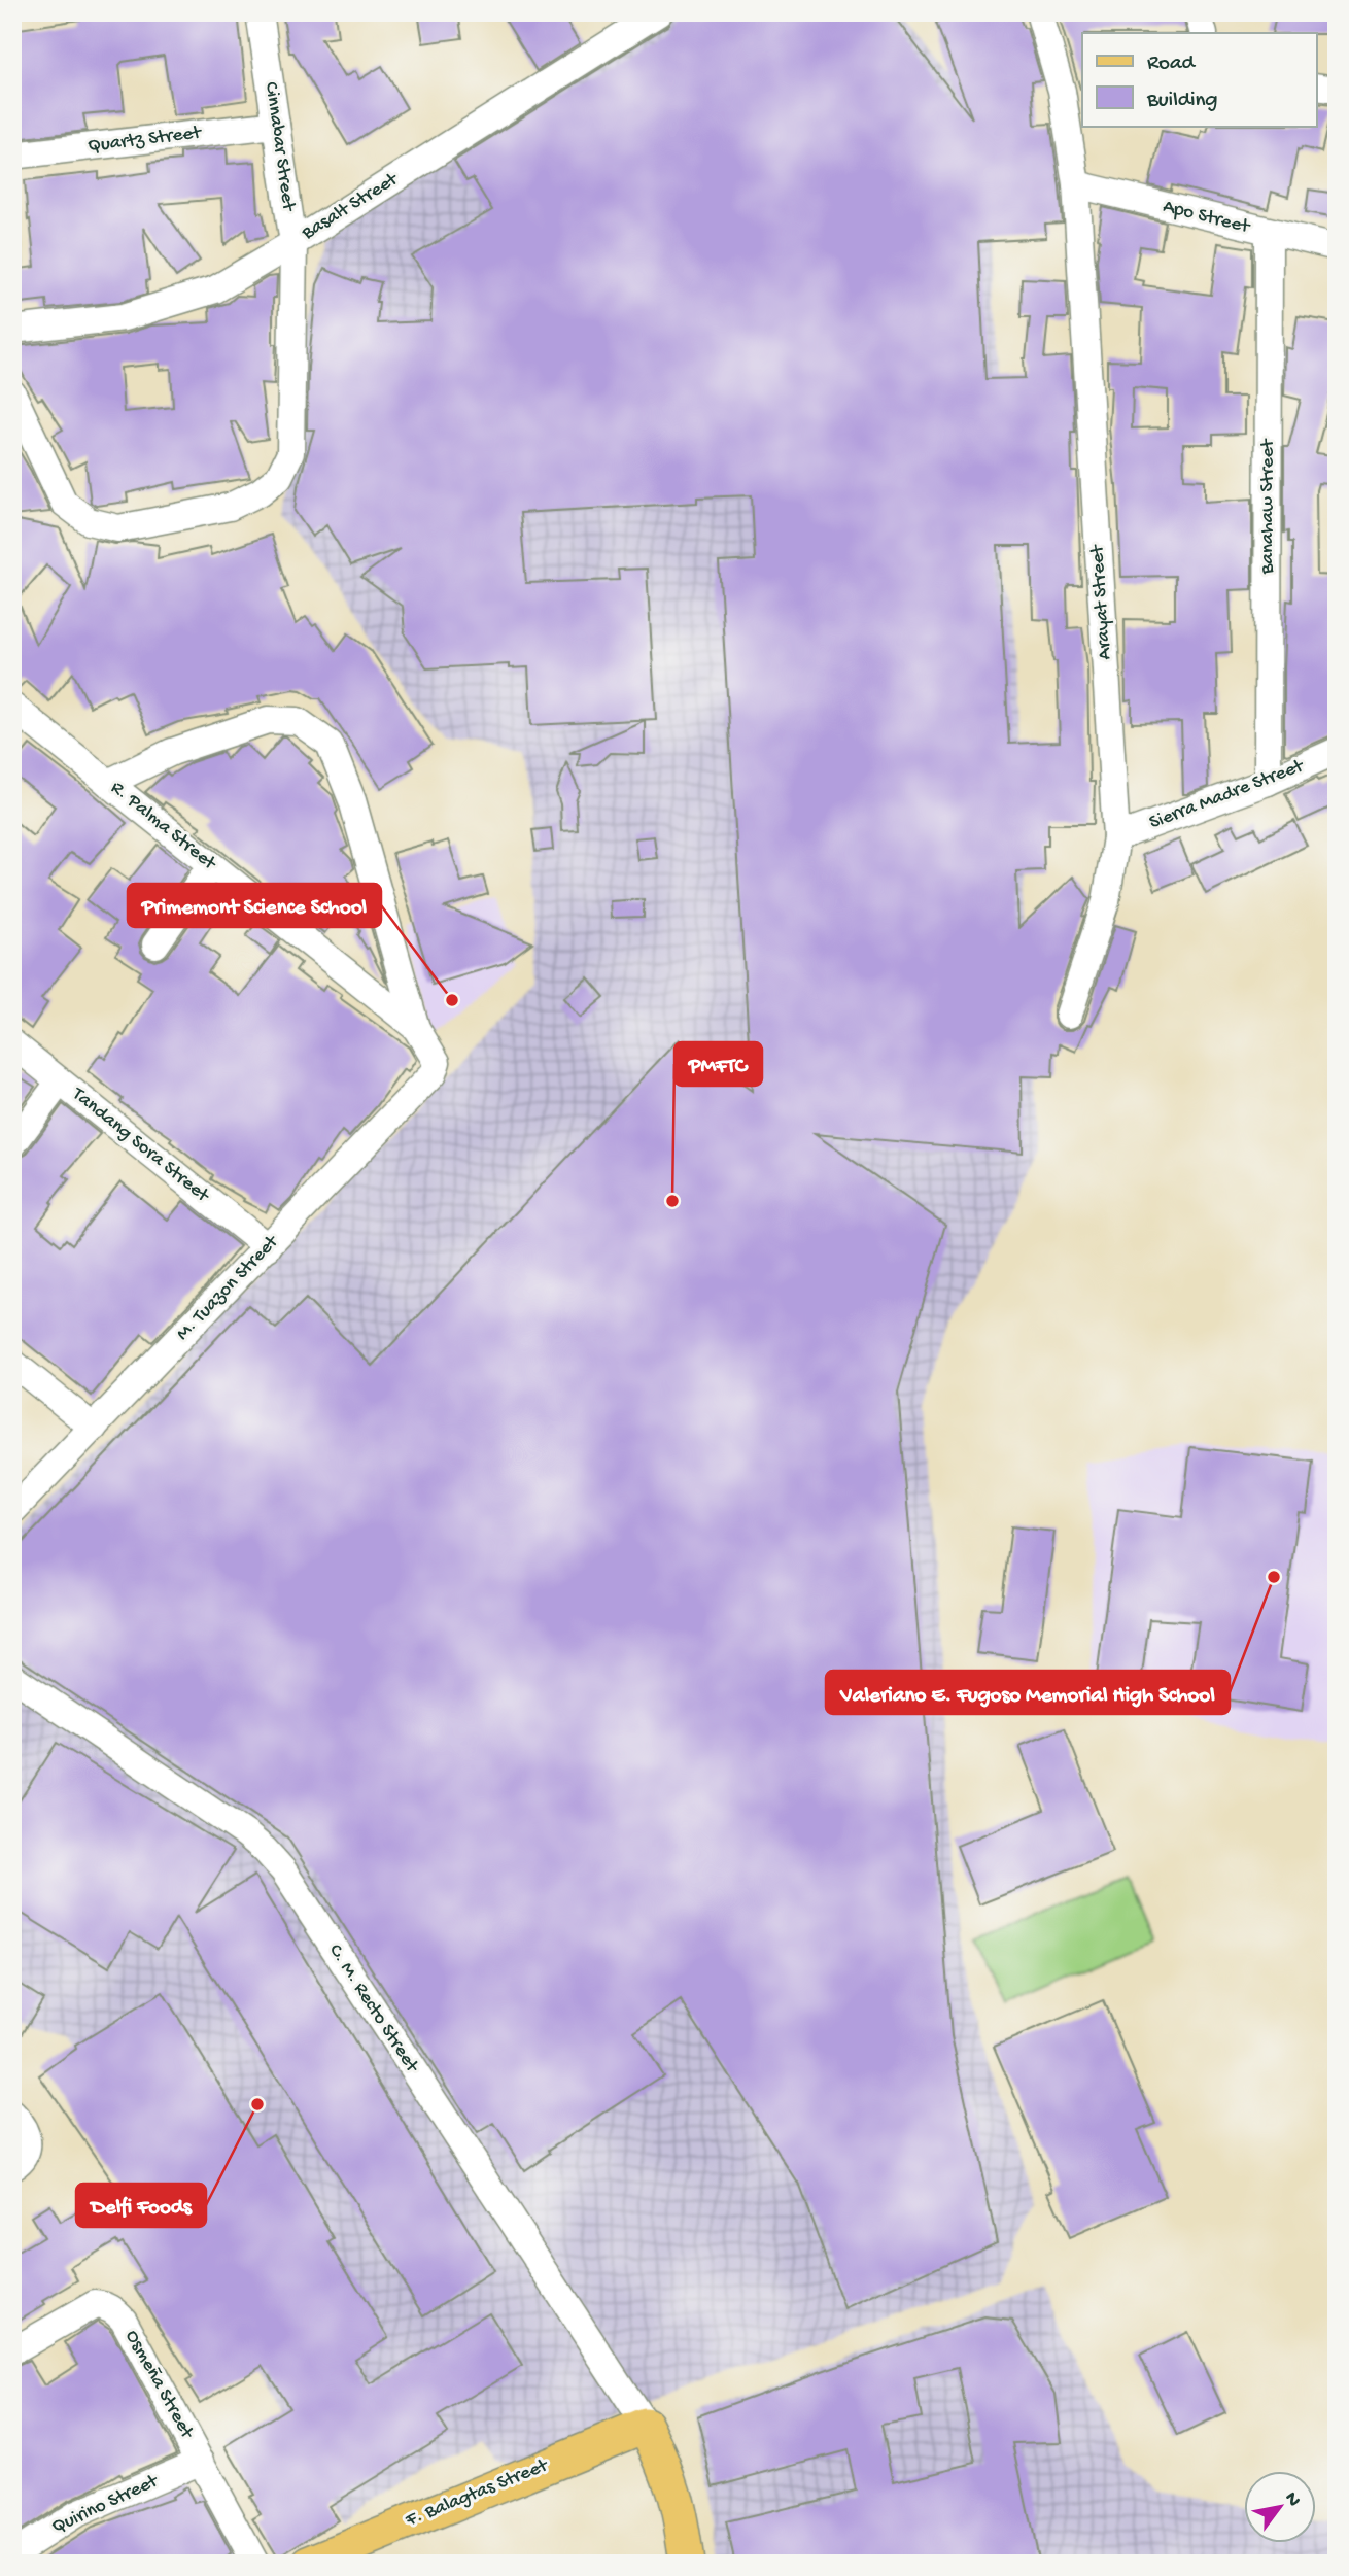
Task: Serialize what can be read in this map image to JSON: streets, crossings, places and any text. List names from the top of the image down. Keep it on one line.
{"streets":{"main road":["F. Balagtas Street"],"street":["Quartz Street","Cinnabar Street","Basalt Street","Apo Street","Banahaw Street","Arayat Street","Sierra Madre Street","R. Palma Street","Tandang Sora Street","M. Tuazon Street","C. M. Recto Street","Osmeña Street","Quirino Street"]},"crossings":[["Quartz Street","Cinnabar Street"],["Cinnabar Street","Basalt Street"],["Apo Street","Banahaw Street"],["Apo Street","Arayat Street"],["Banahaw Street","Sierra Madre Street"],["Arayat Street","Sierra Madre Street"],["R. Palma Street","M. Tuazon Street"],["Tandang Sora Street","M. Tuazon Street"],["C. M. Recto Street","F. Balagtas Street"],["Osmeña Street","Quirino Street"]],"places":["Primemont Science School","PMFTC","Valeriano E. Fugoso Memorial High School","Delfi Foods"],"legend":["Road","Building"],"north":"top right"}
